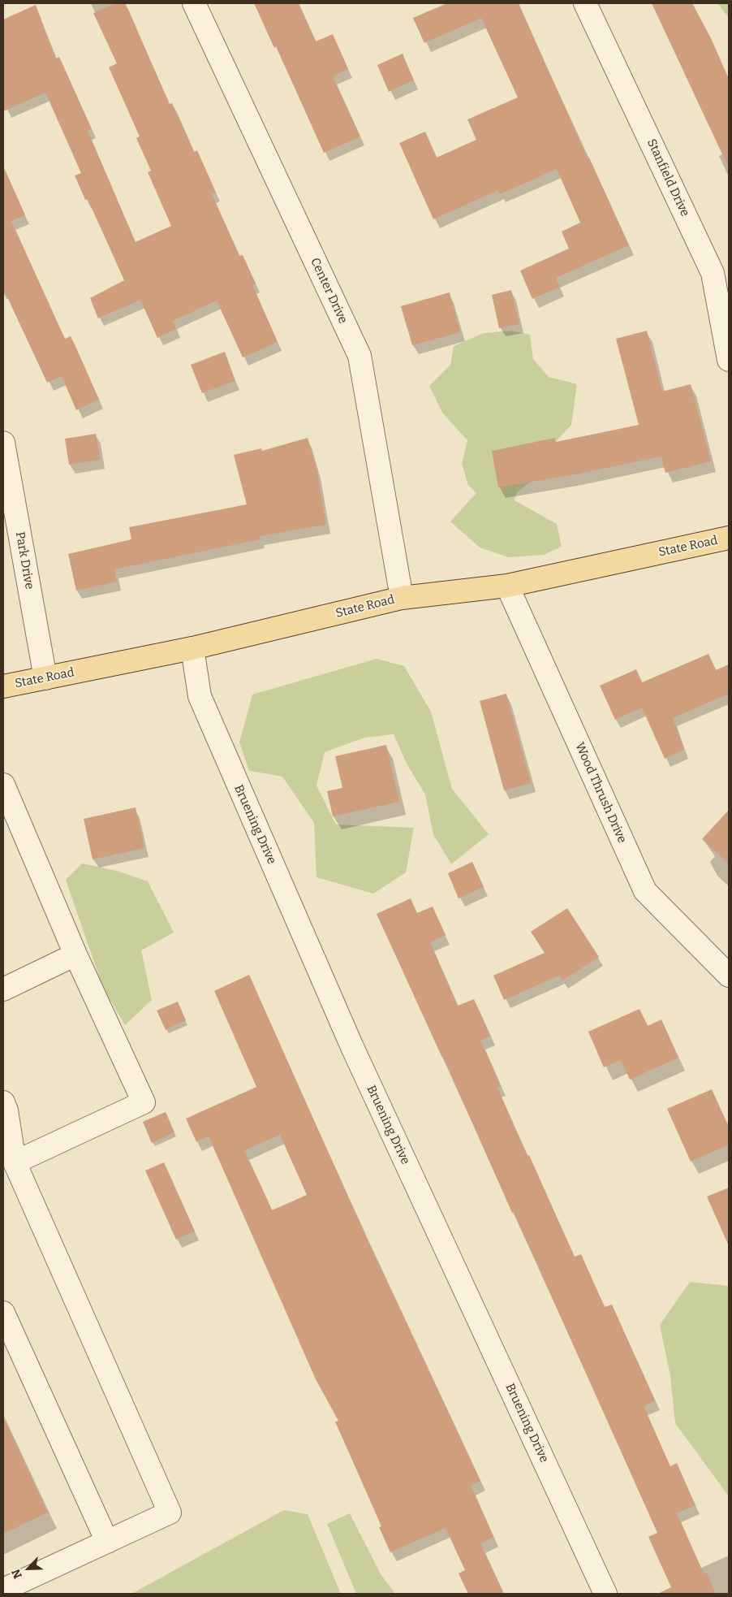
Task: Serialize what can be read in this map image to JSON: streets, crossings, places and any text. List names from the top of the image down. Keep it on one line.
{"streets":{"main road":["State Road"],"street":["Stanfield Drive","Center Drive","Park Drive","Wood Thrush Drive","Bruening Drive"]},"crossings":[["Center Drive","State Road"],["State Road","Park Drive"],["State Road","Wood Thrush Drive"],["State Road","Bruening Drive"]],"north":"bottom left"}
